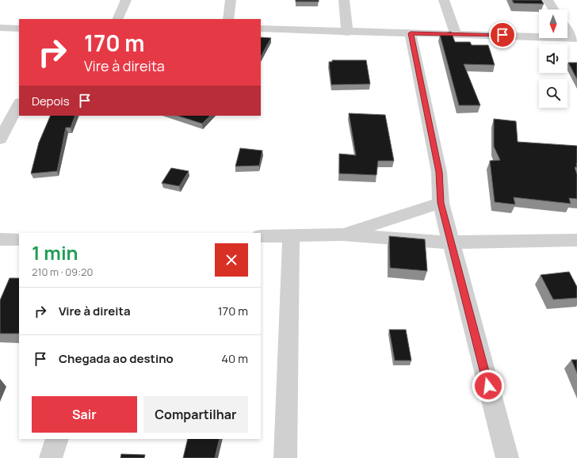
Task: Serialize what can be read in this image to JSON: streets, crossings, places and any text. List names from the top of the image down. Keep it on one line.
{"north":"bottom","page":{"turn":["170 m","Vire à direita"],"then":"Depois","heading":["1 min","210 m · 09:20"],"list":[{"name":"Vire à direita","value":"170 m"},{"name":"Chegada ao destino","value":"40 m"}],"buttons":["Sair","Compartilhar"]}}
